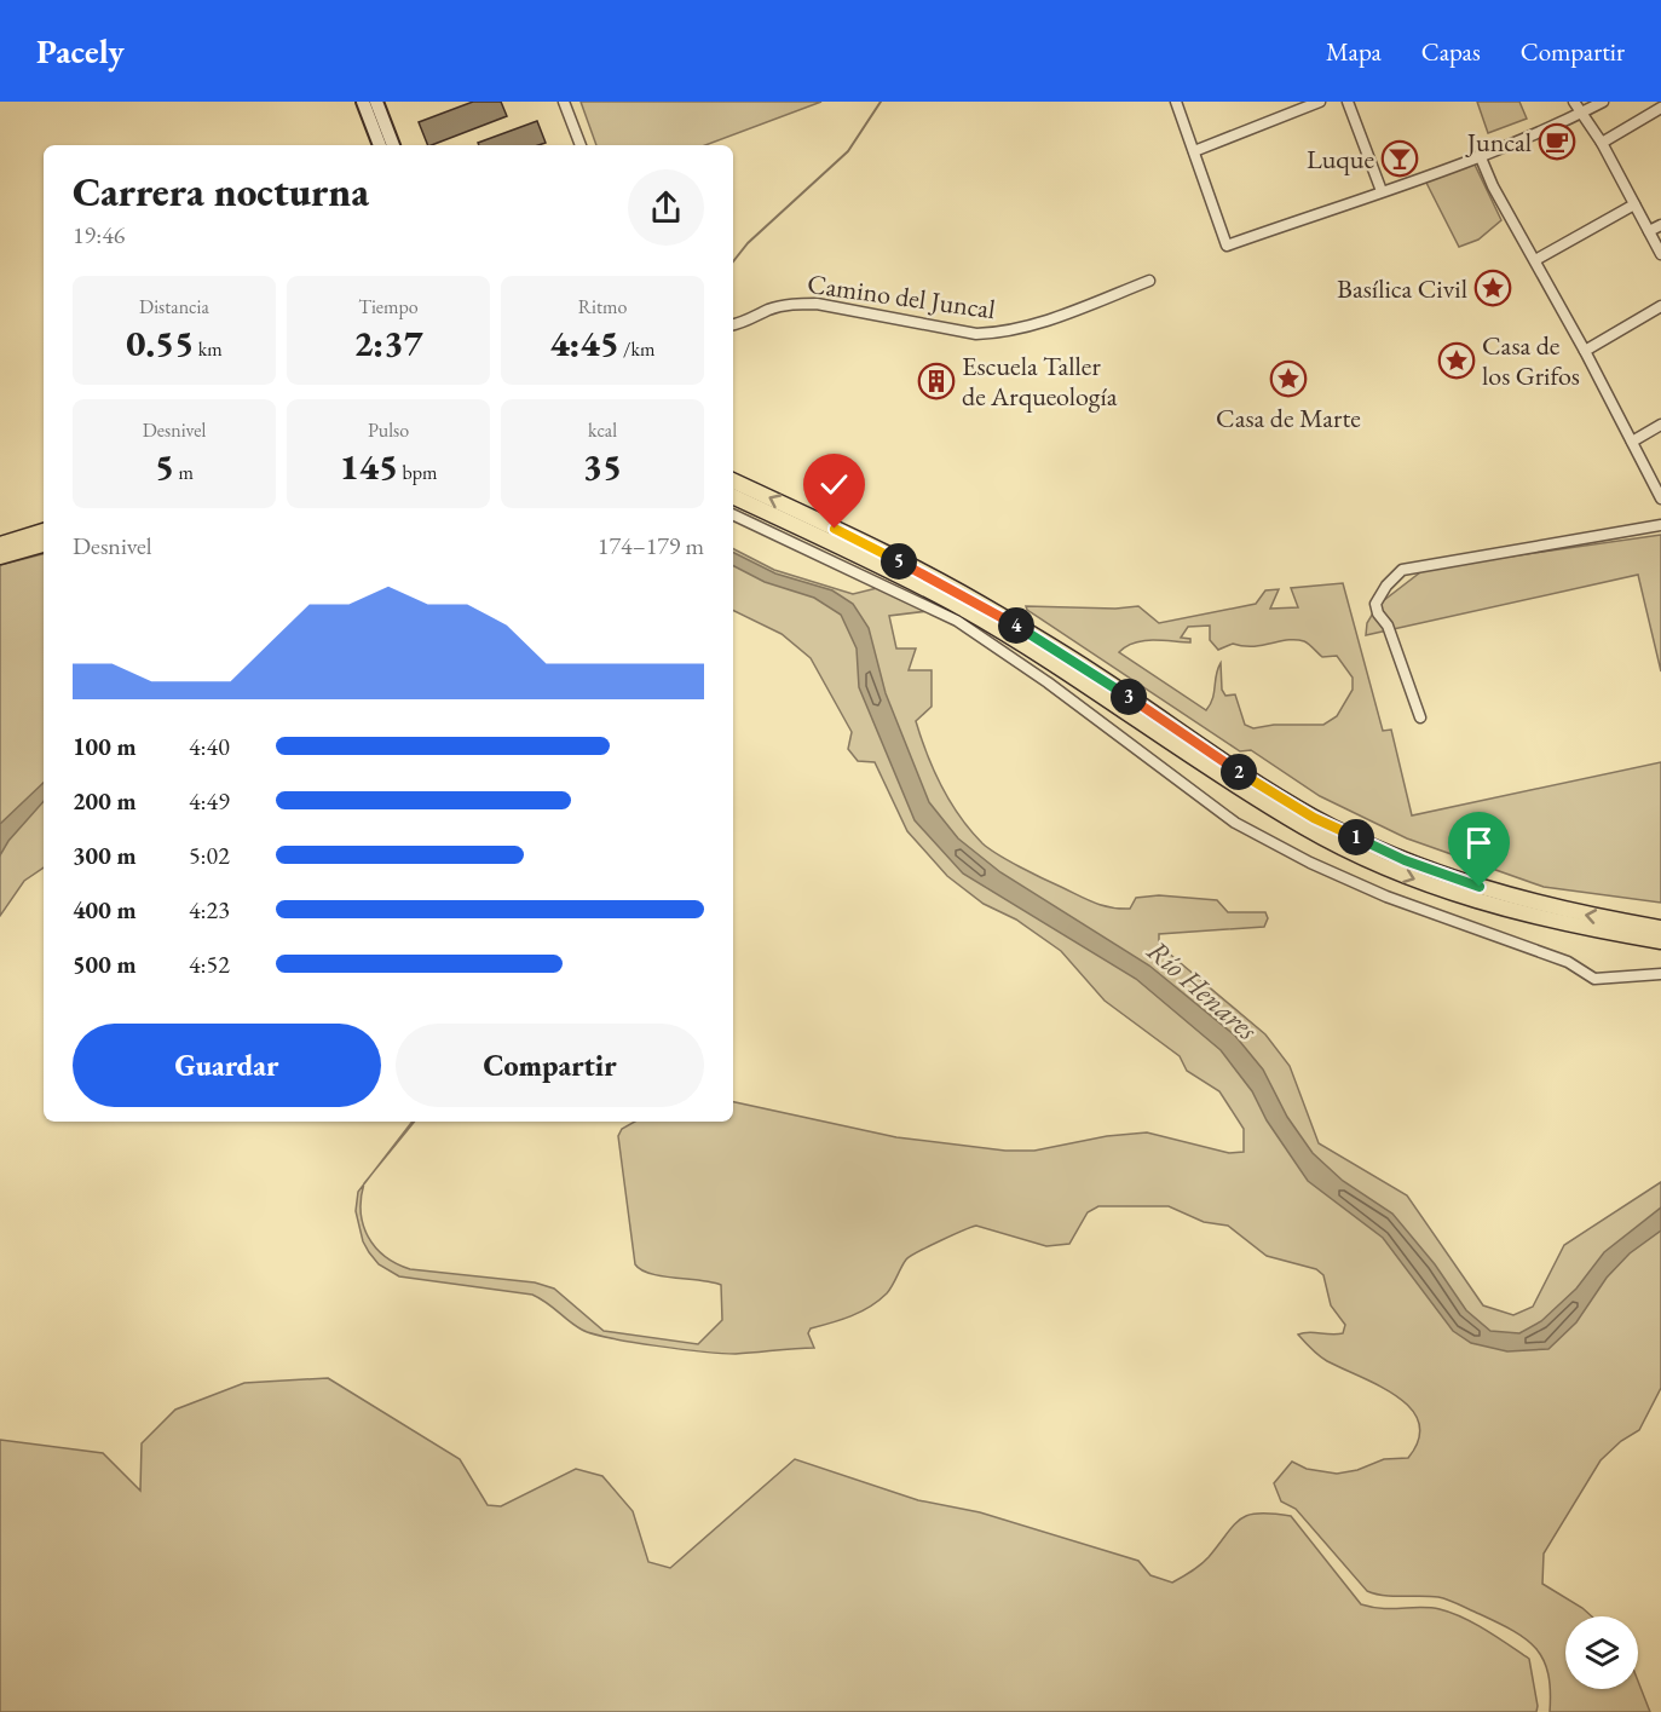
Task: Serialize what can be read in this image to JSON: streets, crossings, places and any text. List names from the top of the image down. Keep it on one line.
{"streets":{"street":["Camino del Juncal"]},"water":["Río Henares"],"places":{"cafe":["Juncal"],"bar":["Luque"],"place":["Basílica Civil","Casa de los Grifos","Casa de Marte"],"building":["Escuela Taller de Arqueología"]},"page":{"header":"Pacely","nav":["Mapa","Capas","Compartir"],"heading":["Carrera nocturna","19:46"],"stats":[["Distancia","0.55 km"],["Tiempo","2:37"],["Ritmo","4:45 /km"],["Desnivel","5 m"],["Pulso","145 bpm"],["kcal","35"]],"chart":["Desnivel","174–179 m"],"pins":["5","4","3","2","1"],"list":[{"name":"100 m","note":"4:40"},{"name":"200 m","note":"4:49"},{"name":"300 m","note":"5:02"},{"name":"400 m","note":"4:23"},{"name":"500 m","note":"4:52"}],"buttons":["Guardar","Compartir"]}}
